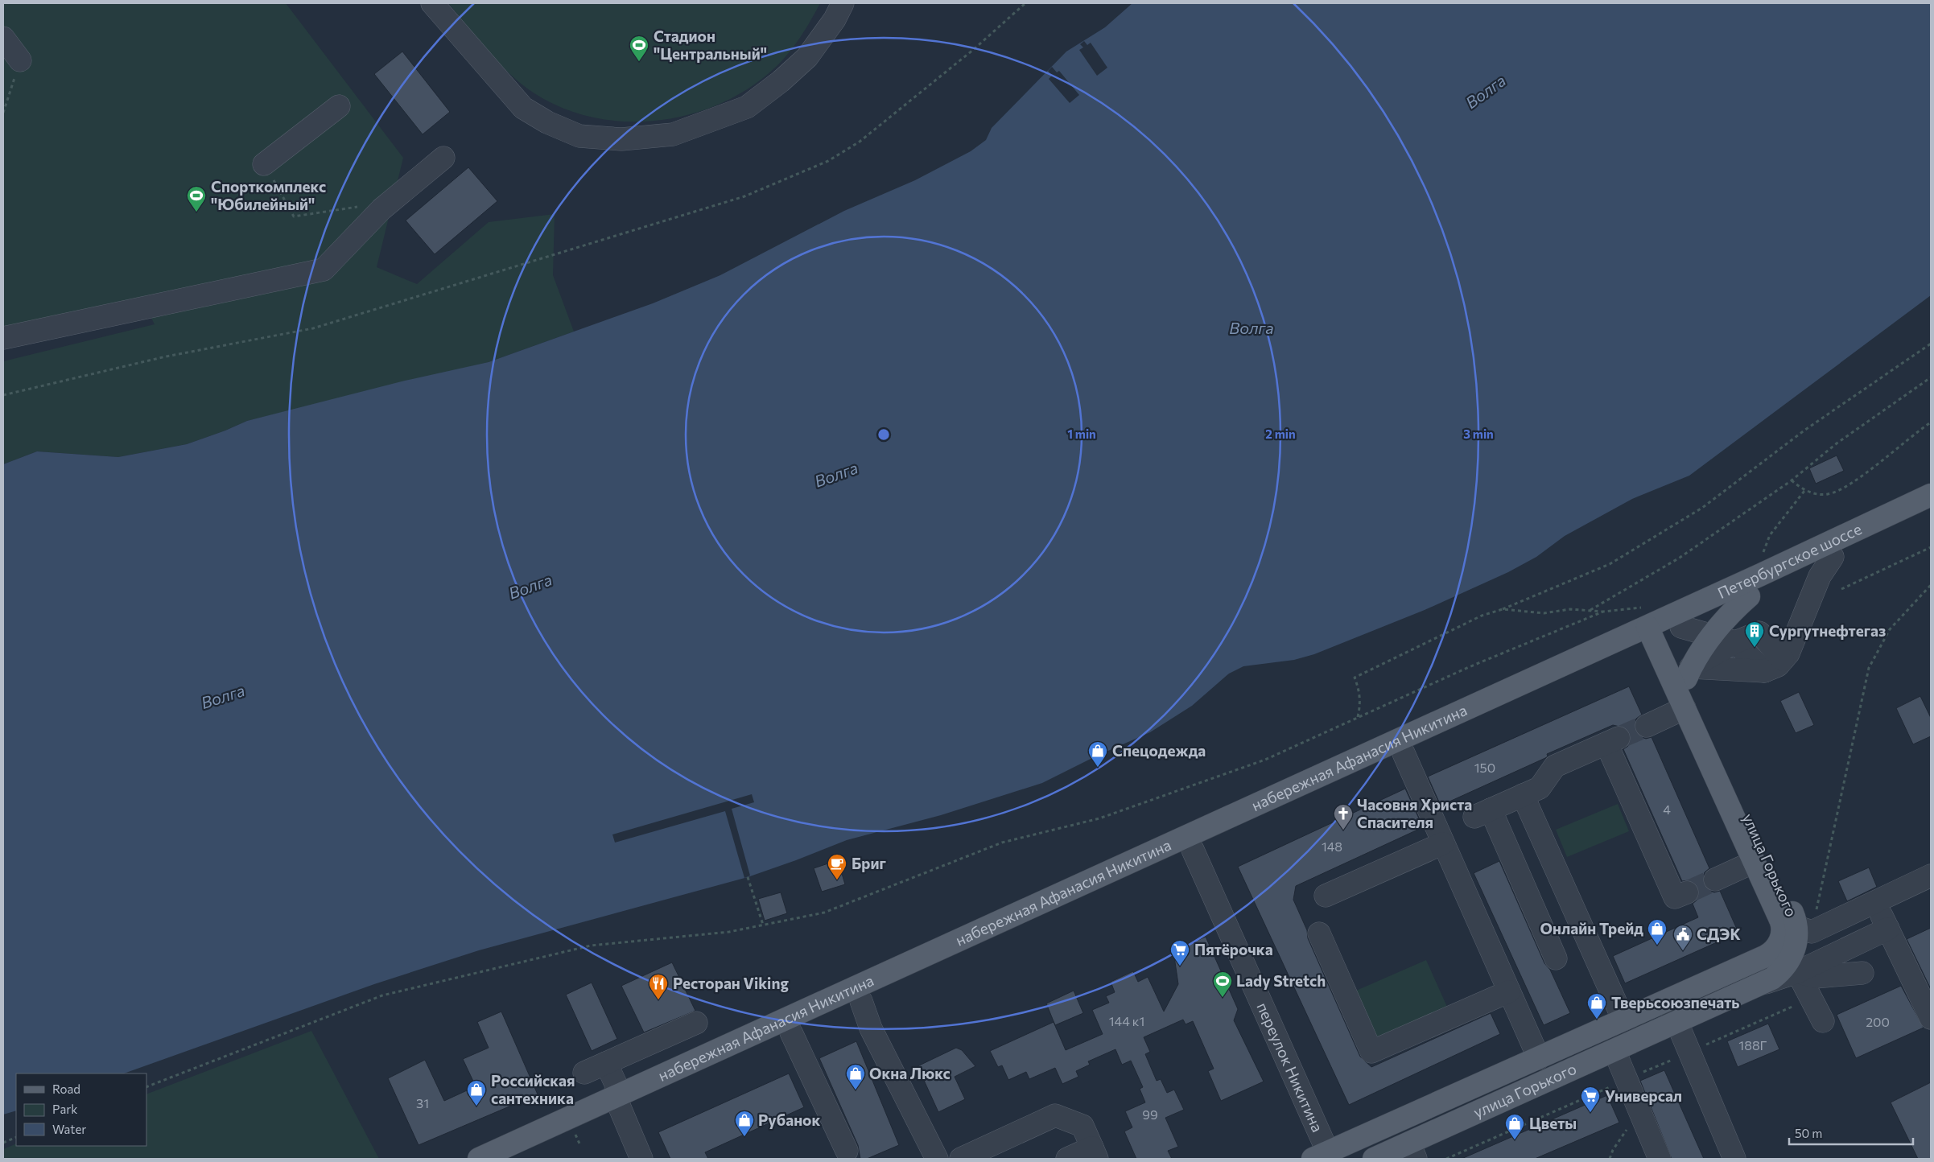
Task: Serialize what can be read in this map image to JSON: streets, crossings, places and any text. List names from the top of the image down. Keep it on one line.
{"streets":{"main road":["Петербургское шоссе","набережная Афанасия Никитина","улица Горького"],"street":["переулок Никитина"]},"crossings":[["Петербургское шоссе","набережная Афанасия Никитина"],["Петербургское шоссе","улица Горького"],["набережная Афанасия Никитина","улица Горького"],["набережная Афанасия Никитина","переулок Никитина"],["улица Горького","переулок Никитина"]],"water":["Волга"],"places":{"sports":["Стадион \"Центральный\"","Спорткомплекс \"Юбилейный\"","Lady Stretch"],"building":["Сургутнефтегаз"],"shop":["Спецодежда","Онлайн Трейд","Тверьсоюзпечать","Окна Люкс","Российская сантехника","Рубанок","Цветы"],"church":["Часовня Христа Спасителя"],"cafe":["Бриг"],"public building":["СДЭК"],"supermarket":["Пятёрочка","Универсал"],"restaurant":["Ресторан Viking"]},"house_numbers":["150","4","148","144 к1","200","188Г","31","99"],"legend":["Road","Park","Water"],"scale_bar":"50 m","rings":["1 min","2 min","3 min"]}
